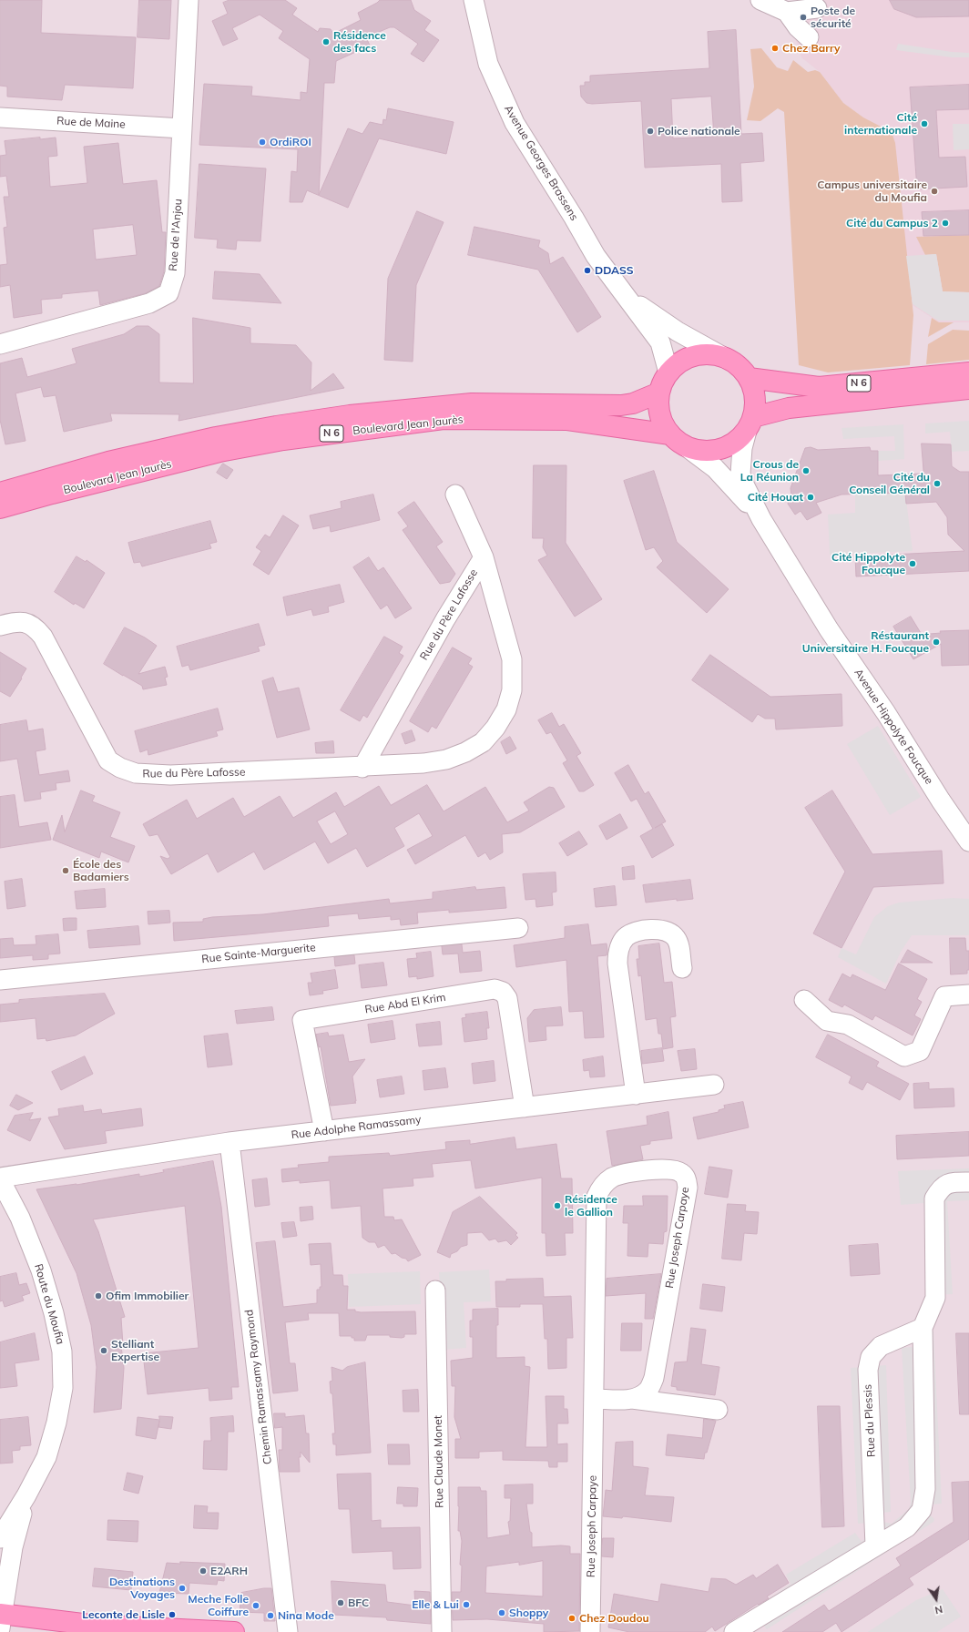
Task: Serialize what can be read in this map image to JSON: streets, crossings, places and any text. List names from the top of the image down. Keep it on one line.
{"streets":{"main road":["N 6","Boulevard Jean Jaurès"],"street":["Rue de Maine","Avenue Georges Brassens","Rue de l'Anjou","Rue du Père Lafosse","Avenue Hippolyte Foucque","Rue Sainte-Marguerite","Rue Abd El Krim","Rue Adolphe Ramassamy","Rue Joseph Carpaye","Route du Moufia","Chemin Ramassamy Raymond","Rue du Plessis","Rue Claude Monet"]},"crossings":[["Rue de Maine","Rue de l'Anjou"],["Avenue Georges Brassens","N 6"],["Avenue Georges Brassens","Boulevard Jean Jaurès"],["Avenue Georges Brassens","Avenue Hippolyte Foucque"],["N 6","Boulevard Jean Jaurès"],["N 6","Avenue Hippolyte Foucque"],["Boulevard Jean Jaurès","Avenue Hippolyte Foucque"],["Rue Abd El Krim","Rue Adolphe Ramassamy"],["Rue Adolphe Ramassamy","Route du Moufia"],["Rue Adolphe Ramassamy","Chemin Ramassamy Raymond"]],"places":["Poste de sécurité","Résidence des facs","Chez Barry","Cité internationale","Police nationale","OrdiROI","Campus universitaire du Moufia","Cité du Campus 2","DDASS","Crous de La Réunion","Cité du Conseil Général","Cité Houat","Cité Hippolyte Foucque","Réstaurant Universitaire H. Foucque","École des Badamiers","Résidence le Gallion","Ofim Immobilier","Stelliant Expertise","E2ARH","Destinations Voyages","BFC","Elle & Lui","Meche Folle Coiffure","Shoppy","Leconte de Lisle","Nina Mode","Chez Doudou"],"north":"bottom"}
